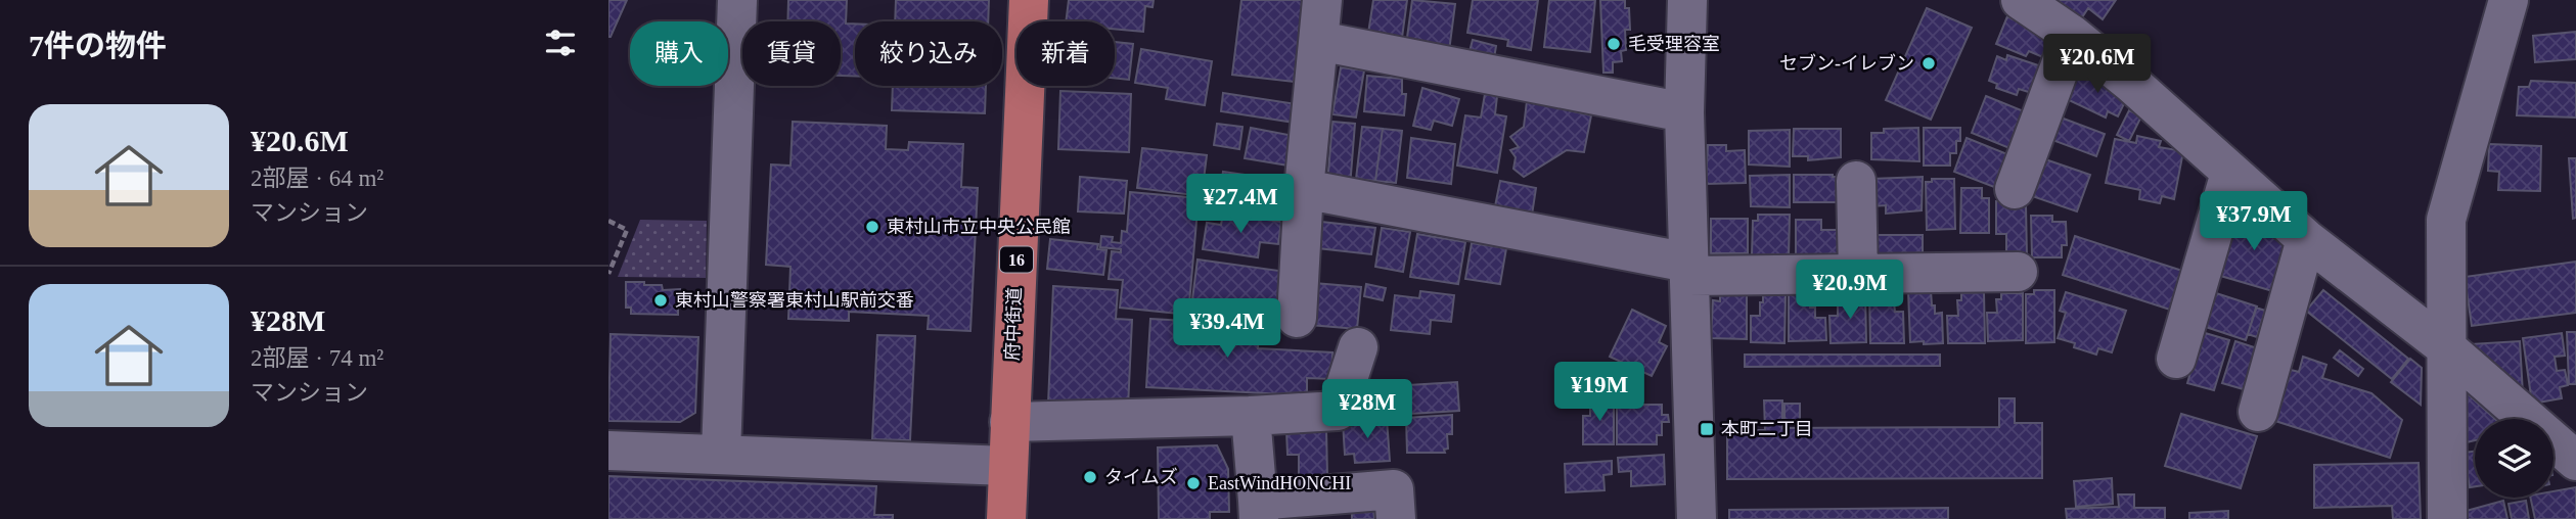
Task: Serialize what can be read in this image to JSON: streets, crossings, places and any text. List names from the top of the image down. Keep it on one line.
{"streets":{"main road":["16","府中街道"]},"places":{"other":["毛受理容室","セブン-イレブン","東村山市立中央公民館","東村山警察署東村山駅前交番","タイムズ","EastWindHONCHI"],"transit":["本町二丁目"]},"page":{"heading":"7件の物件","chip":["購入","賃貸","絞り込み","新着"],"price":["¥20.6M","¥27.4M","¥37.9M","¥20.9M","¥39.4M","¥19M","¥28M"],"list":[{"name":"¥20.6M","note":"2部屋 · 64 m² · マンション"},{"name":"¥28M","note":"2部屋 · 74 m² · マンション"}]}}
